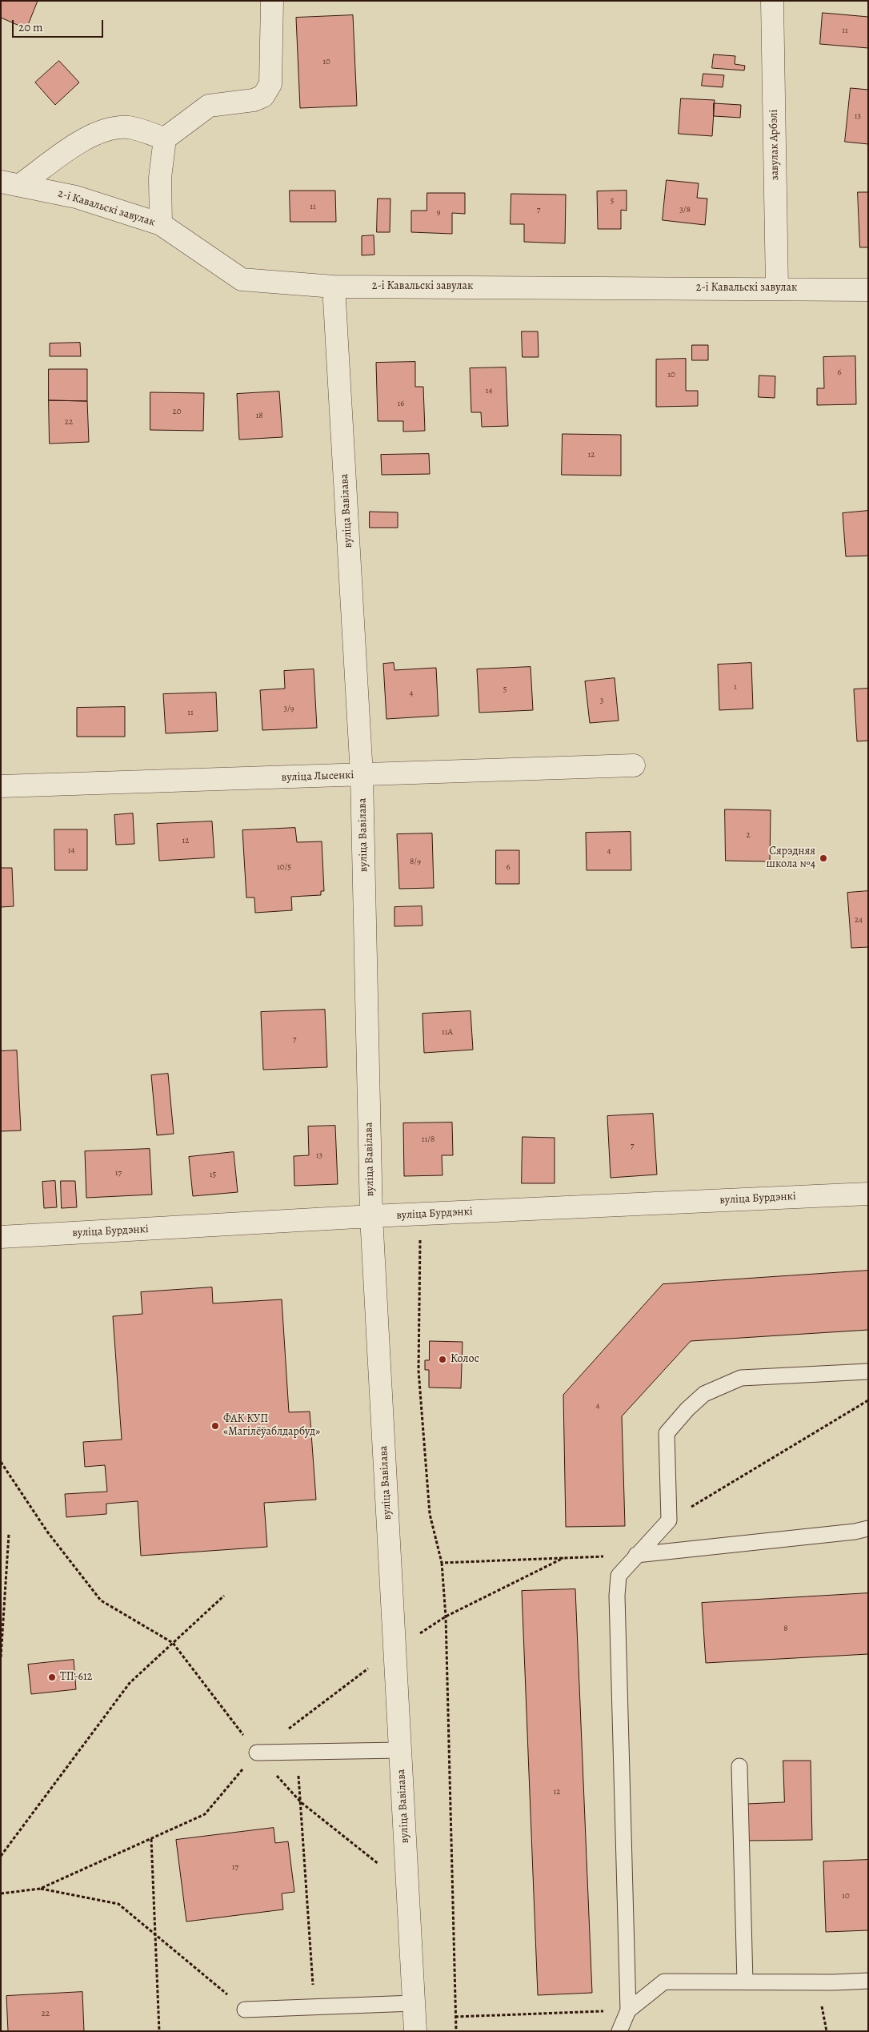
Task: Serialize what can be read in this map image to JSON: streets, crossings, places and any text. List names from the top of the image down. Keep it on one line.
{"streets":{"street":["завулак Арбэлі","2-і Кавальскі завулак","вуліца Вавілава","вуліца Лысенкі","вуліца Бурдэнкі"]},"crossings":[["завулак Арбэлі","2-і Кавальскі завулак"],["2-і Кавальскі завулак","вуліца Вавілава"],["вуліца Вавілава","вуліца Лысенкі"],["вуліца Вавілава","вуліца Бурдэнкі"]],"places":["Сярэдняя школа №4","Колос","ФАК КУП «Магілёўаблдарбуд»","ТП-612"],"house_numbers":["11","10","13","5","11","7","3/8","9","6","10","14","16","20","18","22","12","1","5","4","3","3/9","11","2","12","14","4","8/9","10/5","6","24","11А","7","11/8","7","13","17","15","4","8","12","17","10","22"],"scale_bar":"20 m"}
